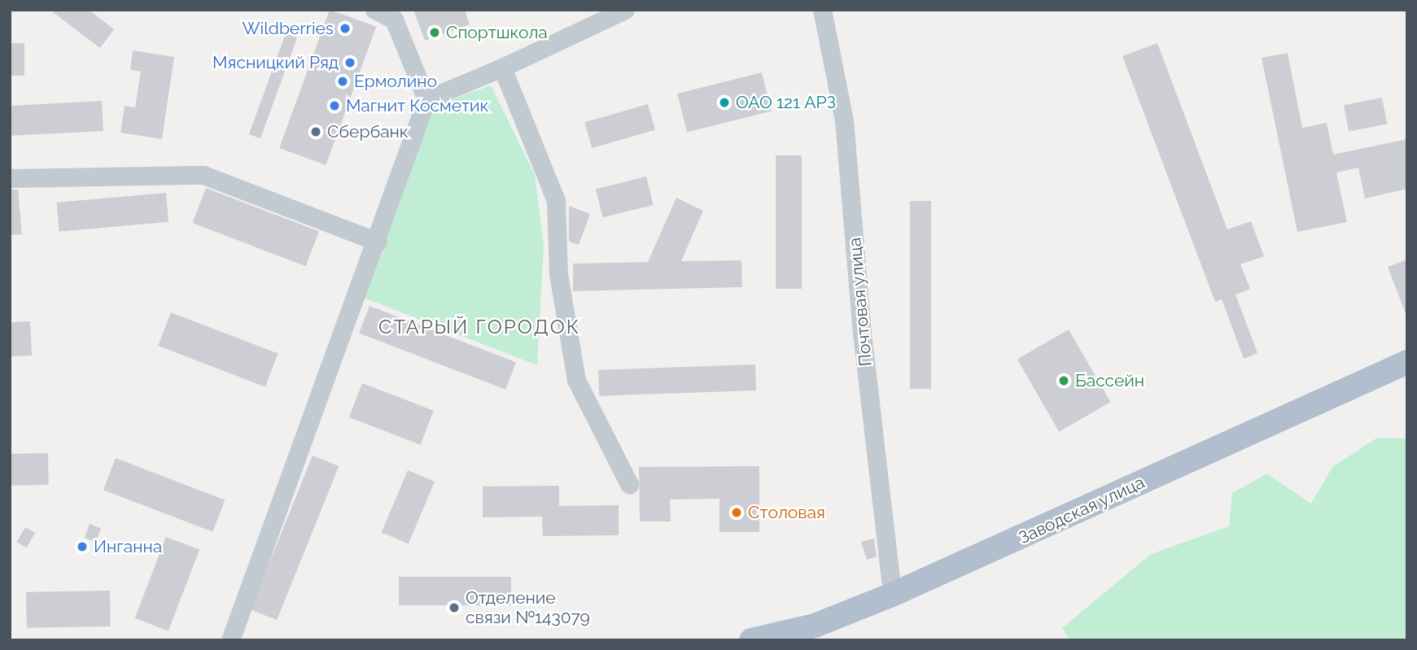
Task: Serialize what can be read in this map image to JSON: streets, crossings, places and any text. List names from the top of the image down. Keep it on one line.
{"streets":{"main road":["Заводская улица"],"street":["Почтовая улица"]},"crossings":[["Почтовая улица","Заводская улица"]],"districts":["СТАРЫЙ ГОРОДОК"],"places":["Wildberries","Спортшкола","Мясницкий Ряд","Ермолино","OAO 121 АРЗ","Магнит Косметик","Сбербанк","Бассейн","Столовая","Инганна","Отделение связи №143079"]}
